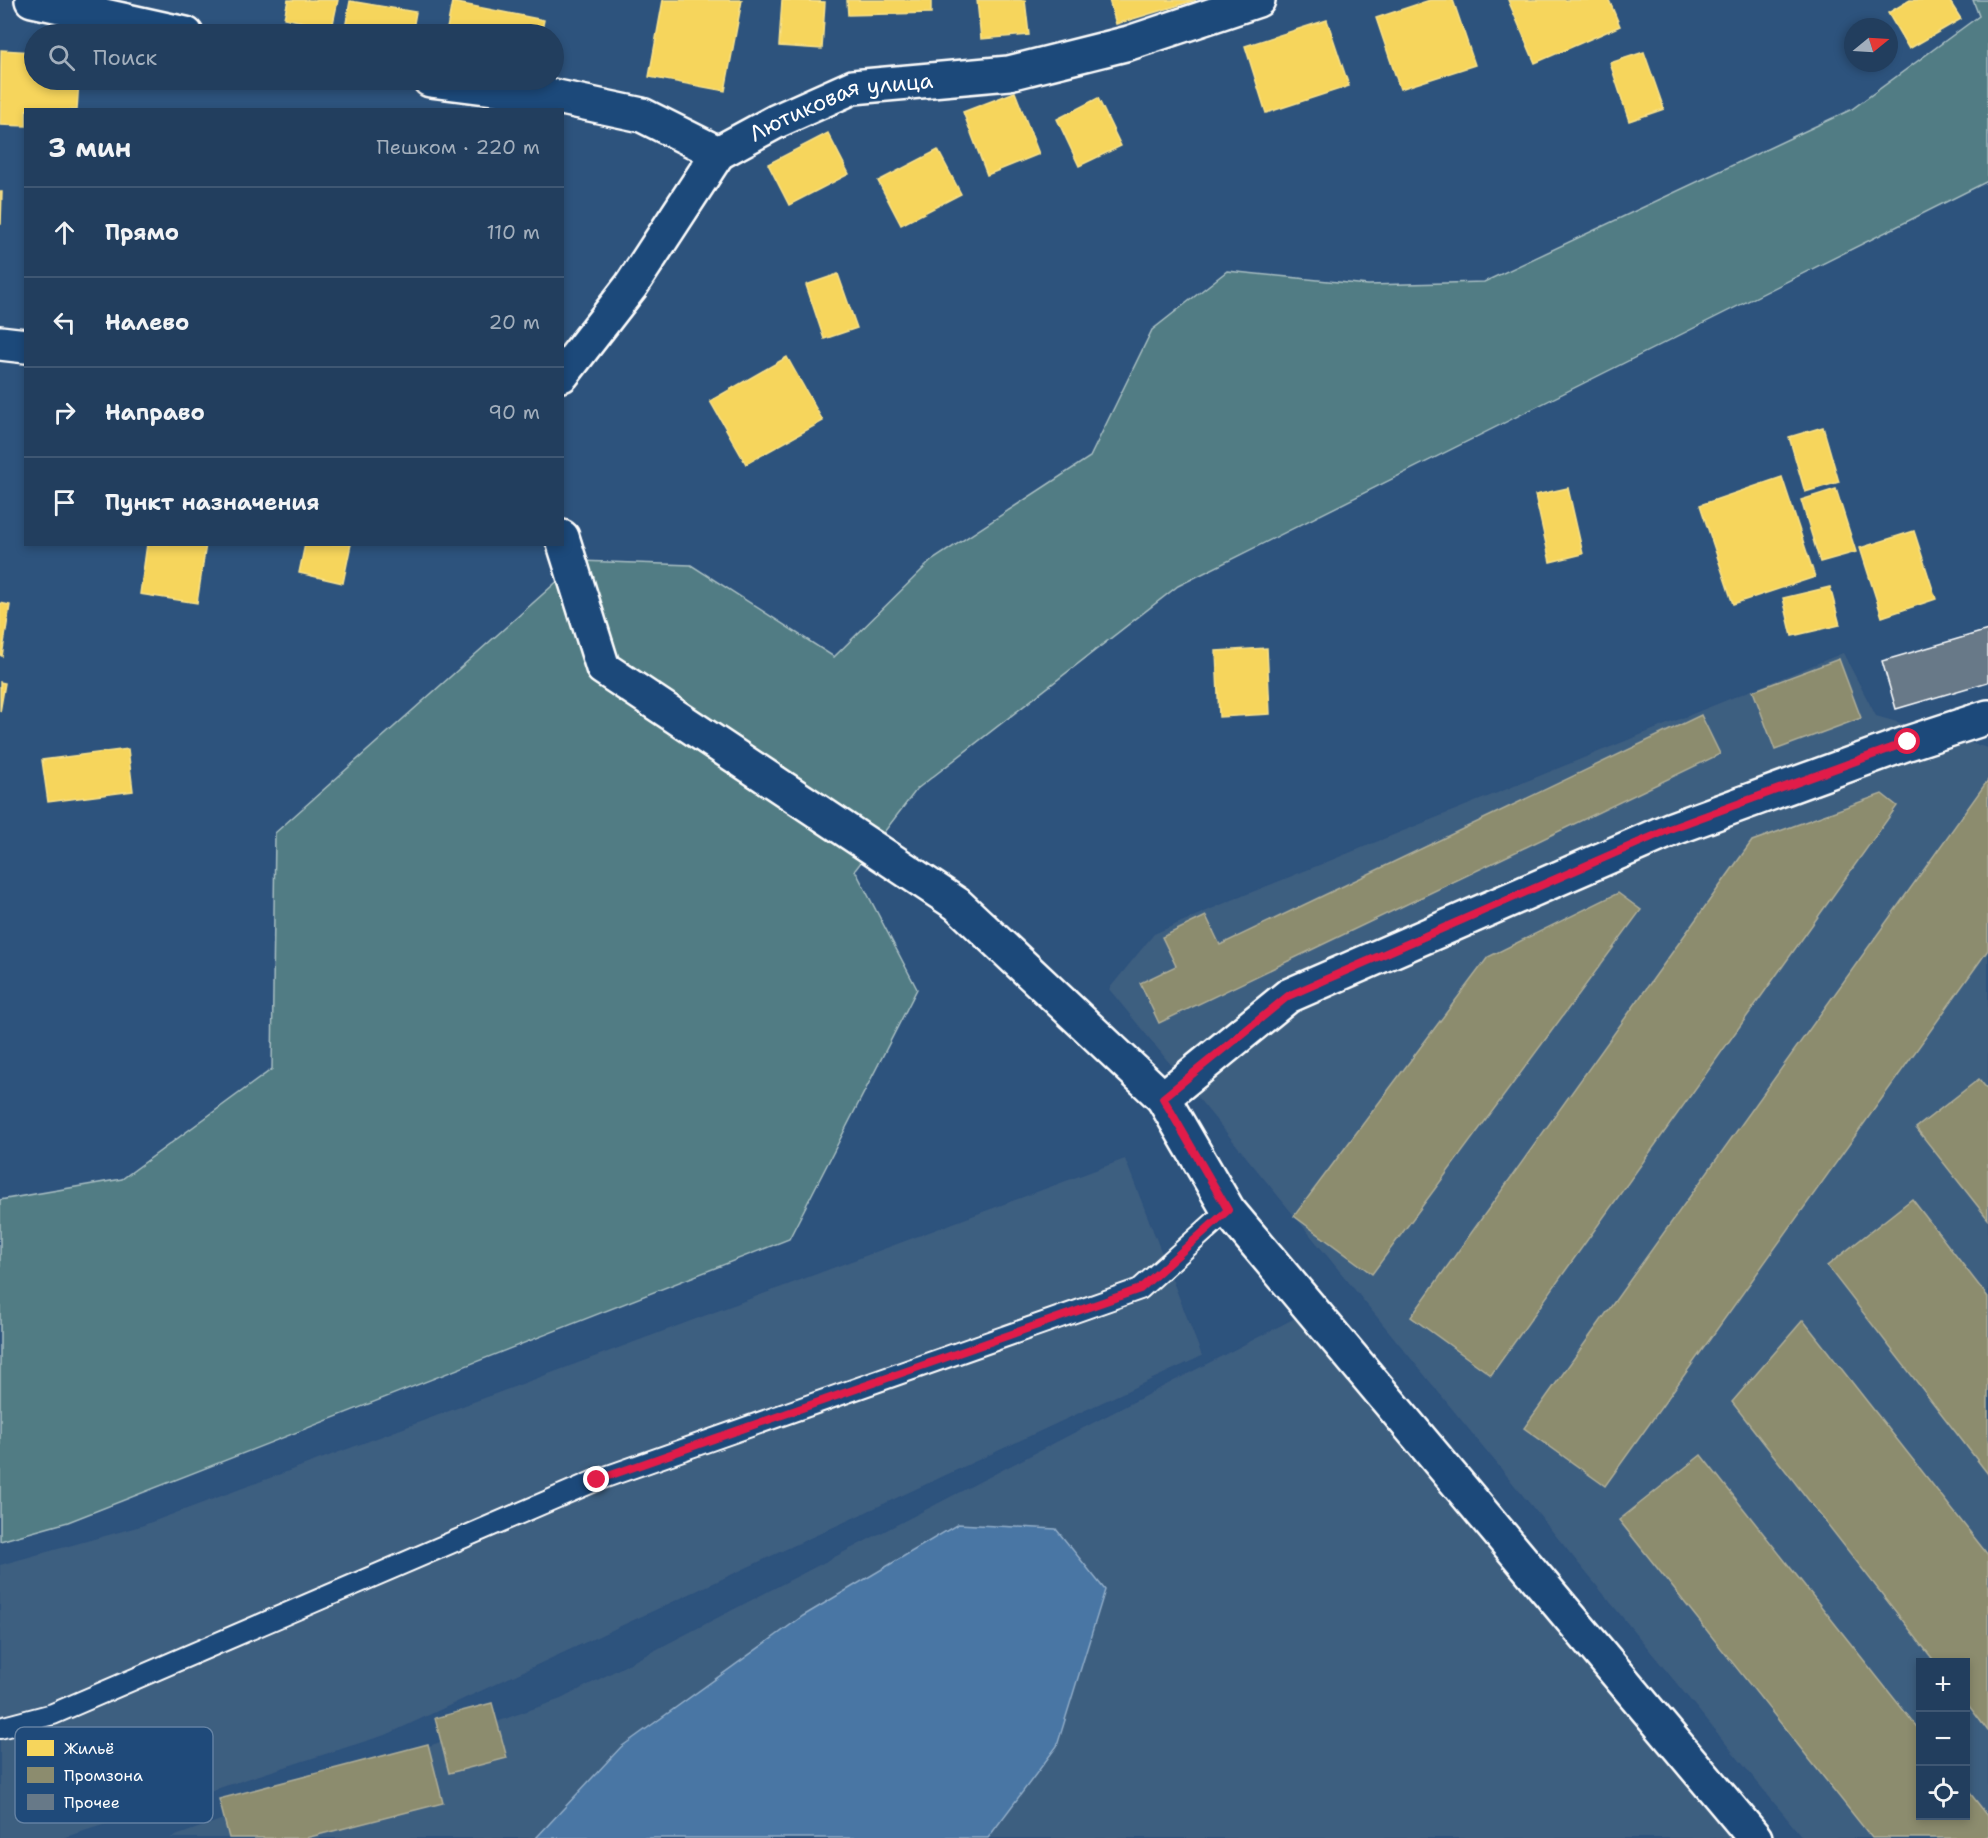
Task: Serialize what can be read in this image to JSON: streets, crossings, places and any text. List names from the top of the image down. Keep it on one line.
{"streets":{"street":["Лютиковая улица"]},"legend":["Жильё","Промзона","Прочее"],"north":"right","page":{"search":"Поиск","heading":["3 мин","Пешком · 220 m"],"list":[["Прямо","110 m"],["Налево","20 m"],["Направо","90 m"],"Пункт назначения"],"map_buttons":["+","−"]}}
